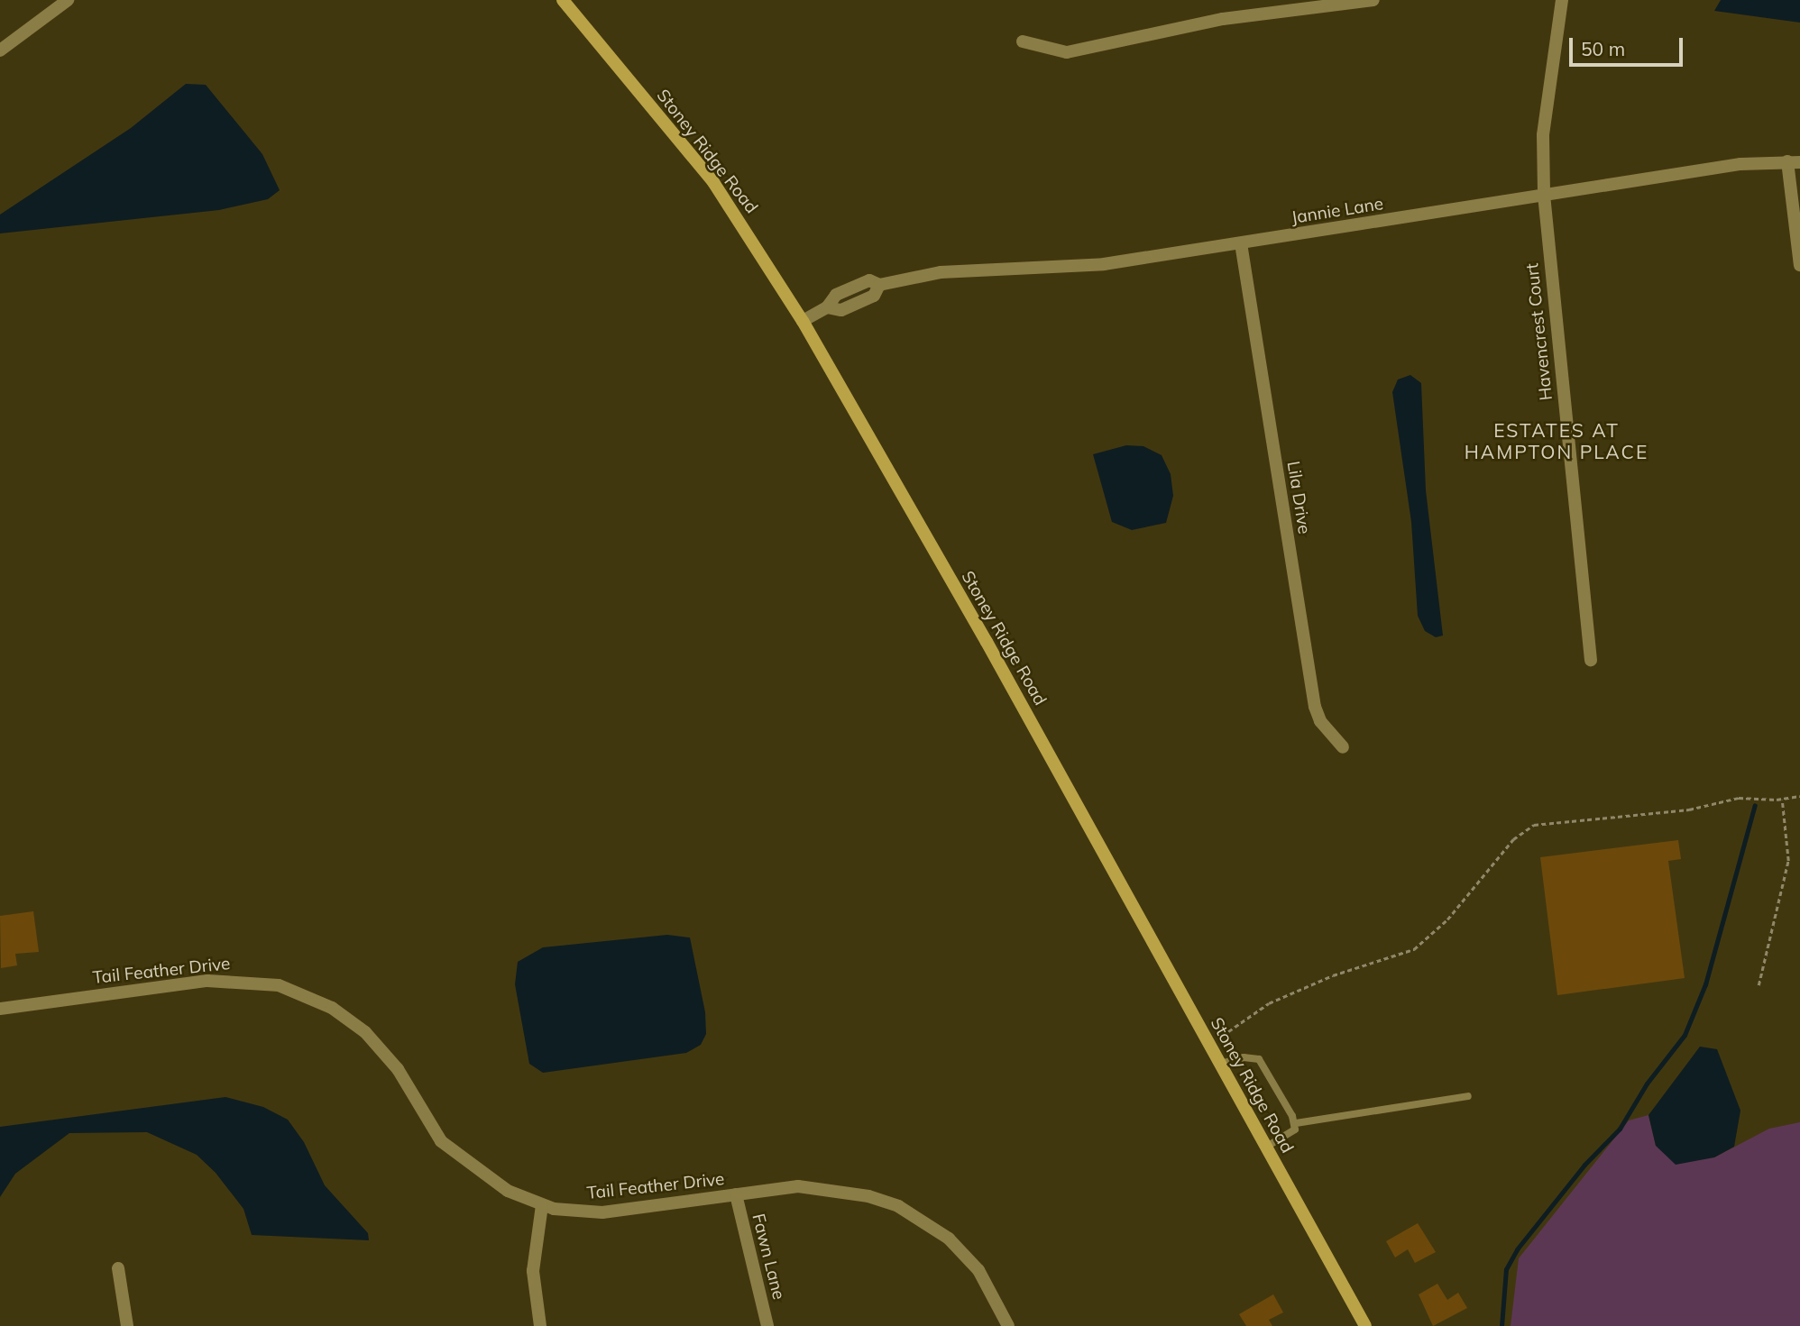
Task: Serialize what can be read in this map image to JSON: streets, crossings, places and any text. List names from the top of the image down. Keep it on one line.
{"streets":{"street":["Stoney Ridge Road","Jannie Lane","Havencrest Court","Lila Drive","Tail Feather Drive","Fawn Lane"]},"crossings":[["Stoney Ridge Road","Jannie Lane"],["Jannie Lane","Havencrest Court"],["Jannie Lane","Lila Drive"],["Tail Feather Drive","Fawn Lane"]],"districts":["ESTATES AT HAMPTON PLACE"],"scale_bar":"50 m"}
